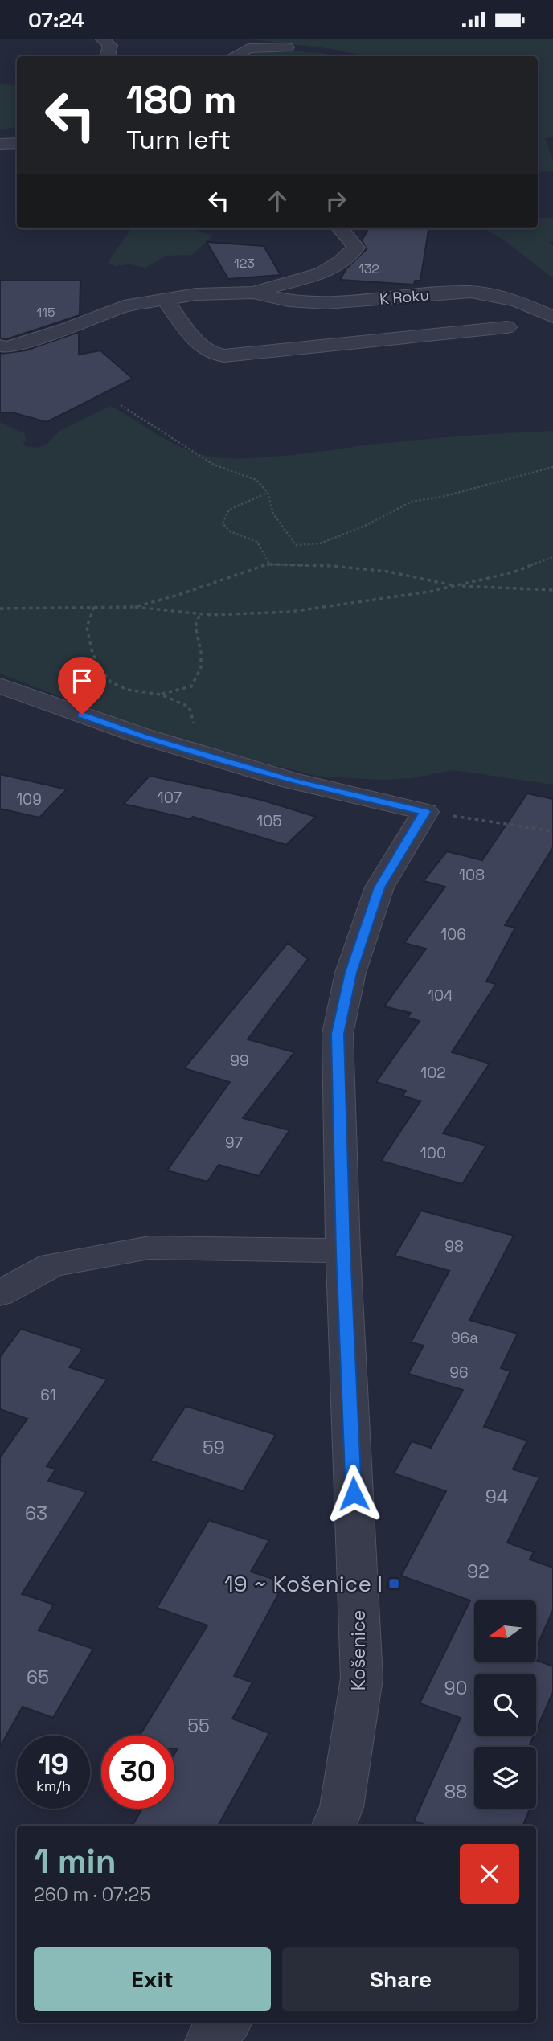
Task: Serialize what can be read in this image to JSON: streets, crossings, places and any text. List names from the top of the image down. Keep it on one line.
{"streets":{"street":["K Roku","Košenice"]},"places":{"transit":["19 ~ Košenice I"]},"house_numbers":["123","132","115","107","109","105","108","106","104","99","102","97","100","98","96a","96","61","59","94","63","92","65","90","55","88"],"north":"left","page":{"status":"07:24","turn":["180 m","Turn left"],"speed":"19 km/h","limit":"30","heading":["1 min","260 m · 07:25"],"buttons":["Exit","Share"]}}
